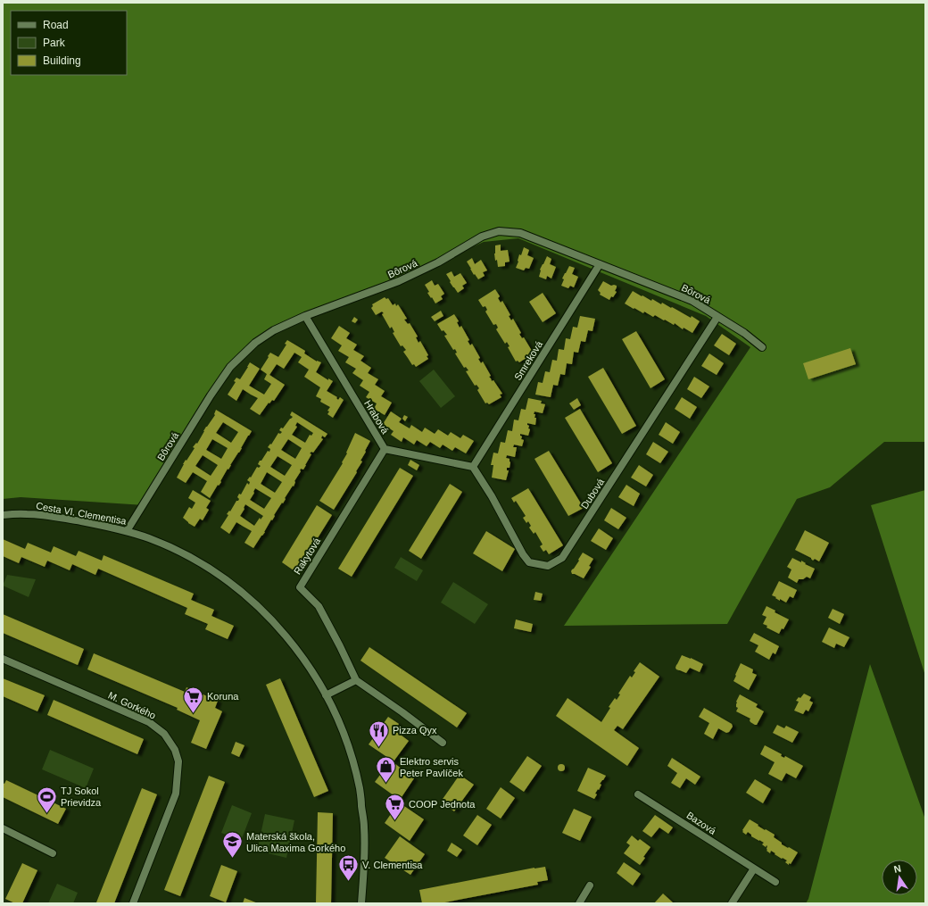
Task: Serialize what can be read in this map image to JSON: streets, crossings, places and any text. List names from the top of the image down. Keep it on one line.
{"streets":{"street":["Bôrová","Smreková","Hrabová","Dubová","Cesta Vl. Clementisa","Rakytová","M. Gorkého","Bazová"]},"crossings":[["Bôrová","Smreková"],["Bôrová","Hrabová"],["Bôrová","Dubová"],["Bôrová","Cesta Vl. Clementisa"],["Smreková","Hrabová"],["Smreková","Dubová"],["Hrabová","Dubová"],["Hrabová","Rakytová"]],"places":{"supermarket":["Koruna","COOP Jednota"],"restaurant":["Pizza Qyx"],"shop":["Elektro servis Peter Pavlíček"],"sports":["TJ Sokol Prievidza"],"school or university":["Materská škola, Ulica Maxima Gorkého"],"bus stop":["V. Clementisa"]},"legend":["Road","Park","Building"],"north":"top"}
